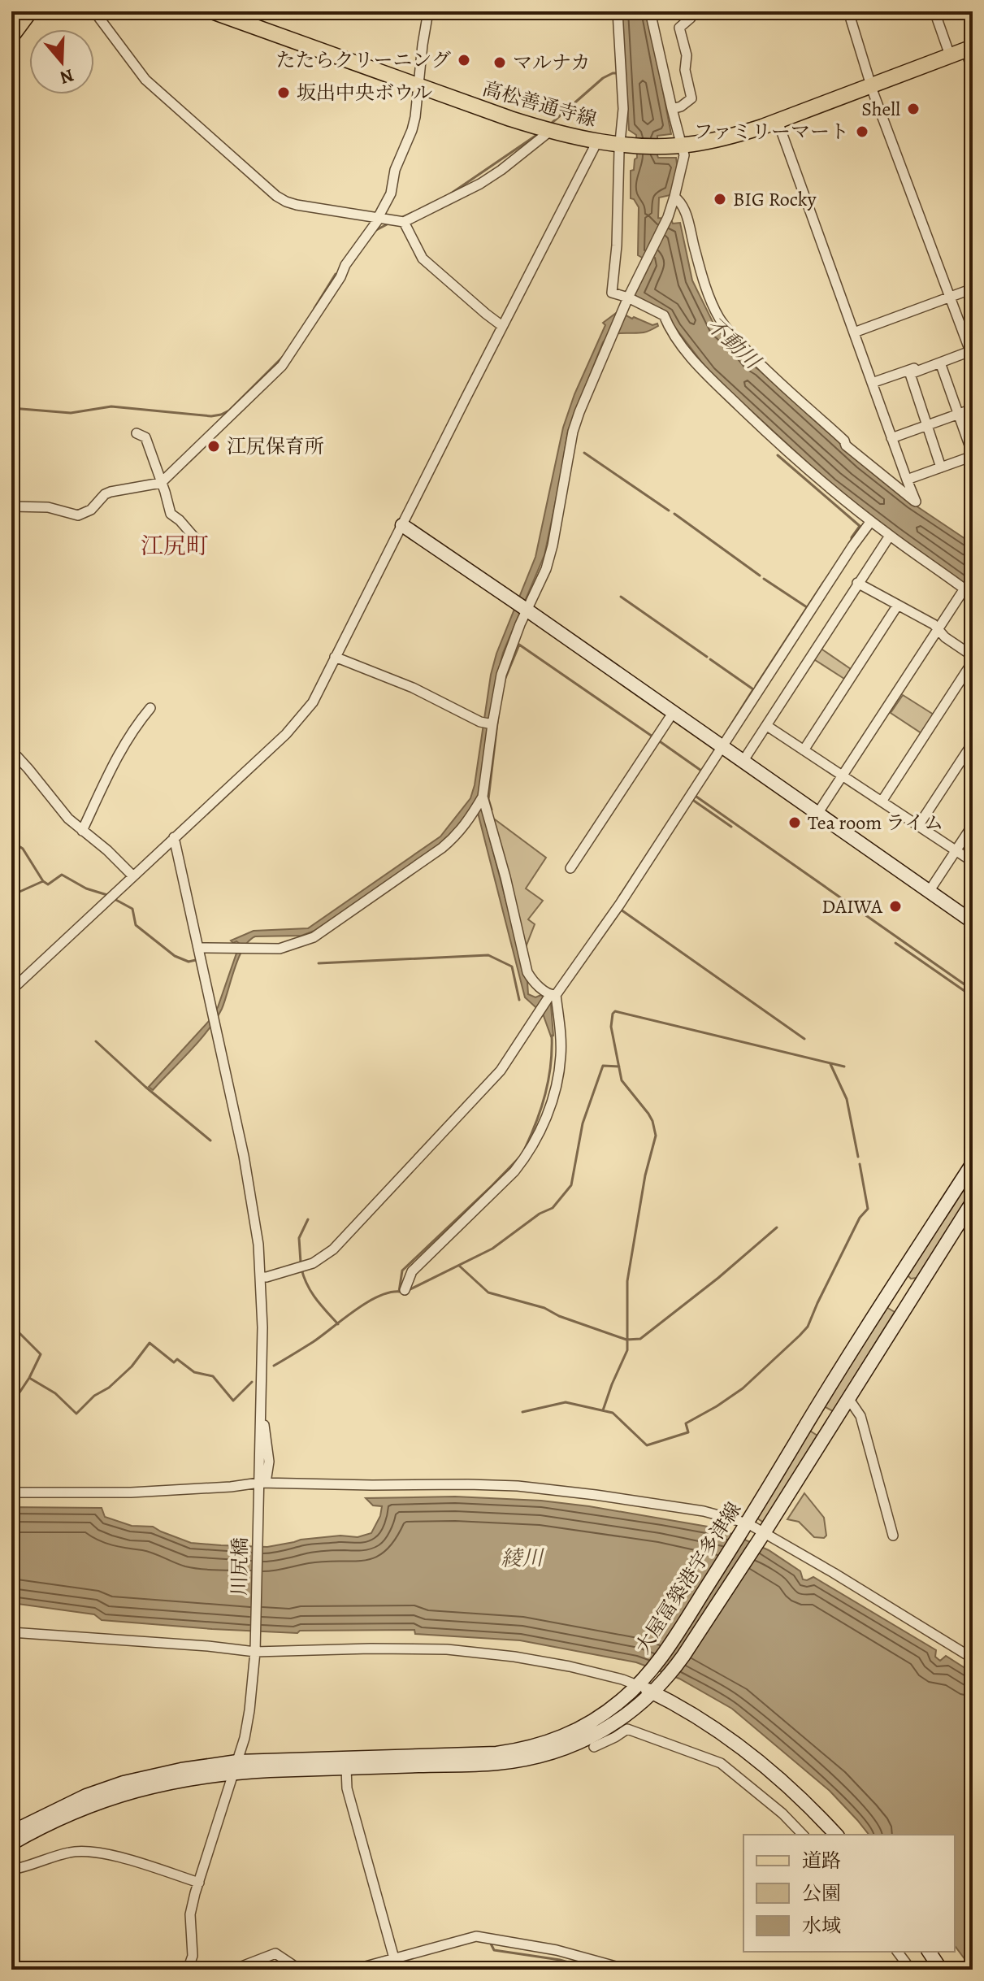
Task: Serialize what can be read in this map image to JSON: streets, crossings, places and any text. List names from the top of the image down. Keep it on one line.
{"streets":{"main road":["高松善通寺線","大屋冨築港宇多津線"],"street":["川尻橋"]},"crossings":[["川尻橋","大屋冨築港宇多津線"]],"districts":["江尻町"],"water":["不動川","綾川"],"places":["たたらクリーニング","マルナカ","坂出中央ボウル","Shell","ファミリーマート","BIG Rocky","江尻保育所","Tea room ライム","DAIWA"],"legend":["道路","公園","水域"],"north":"bottom"}
